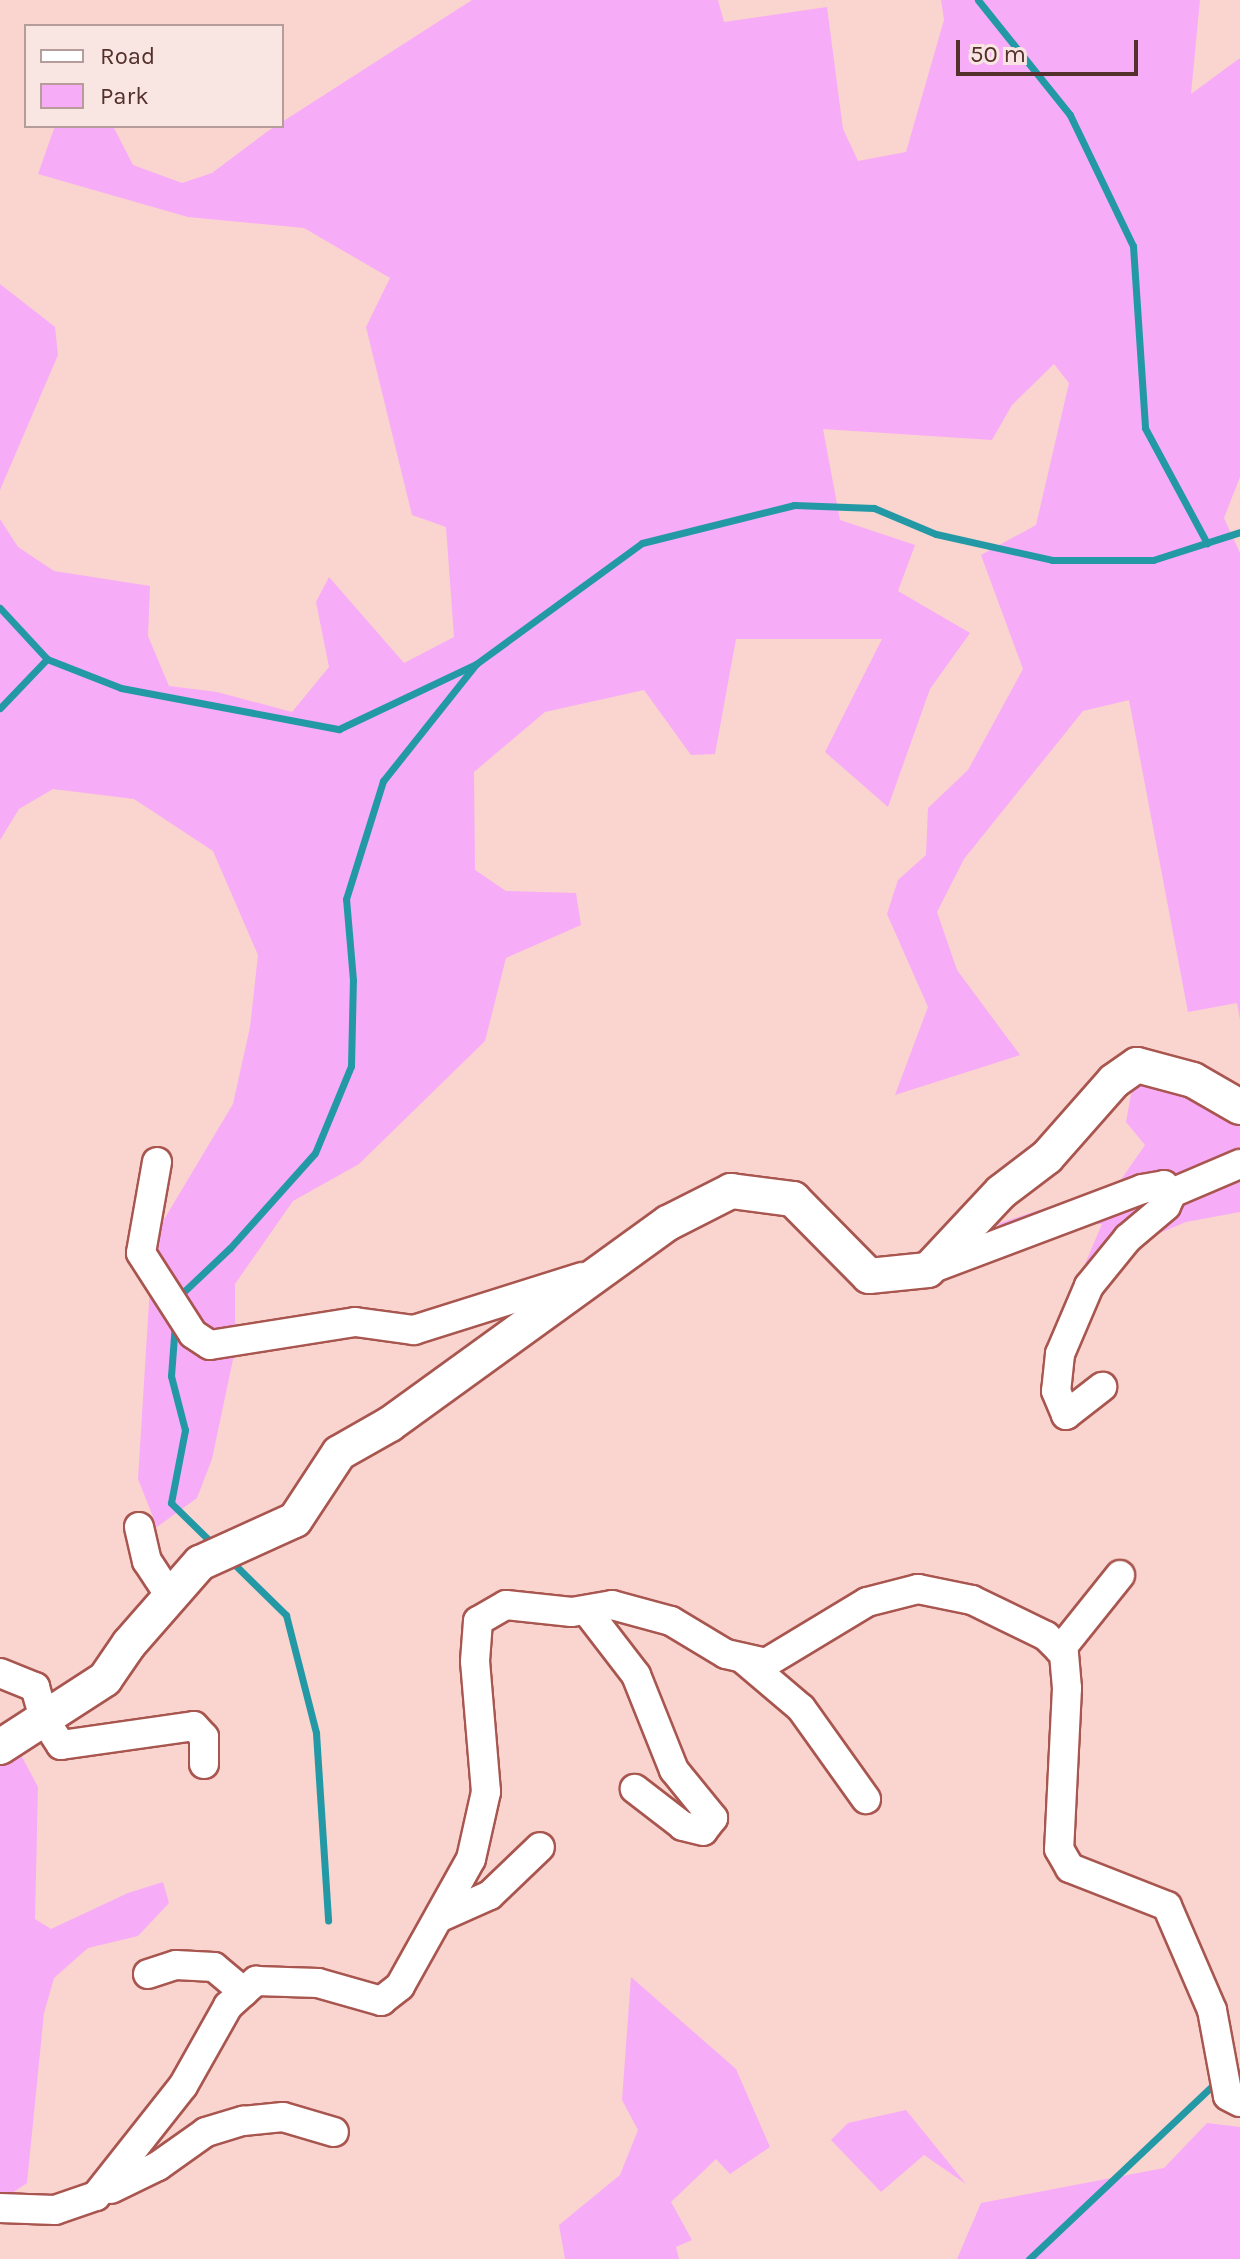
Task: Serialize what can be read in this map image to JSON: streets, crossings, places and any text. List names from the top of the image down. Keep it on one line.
{"legend":["Road","Park"],"scale_bar":"50 m"}
